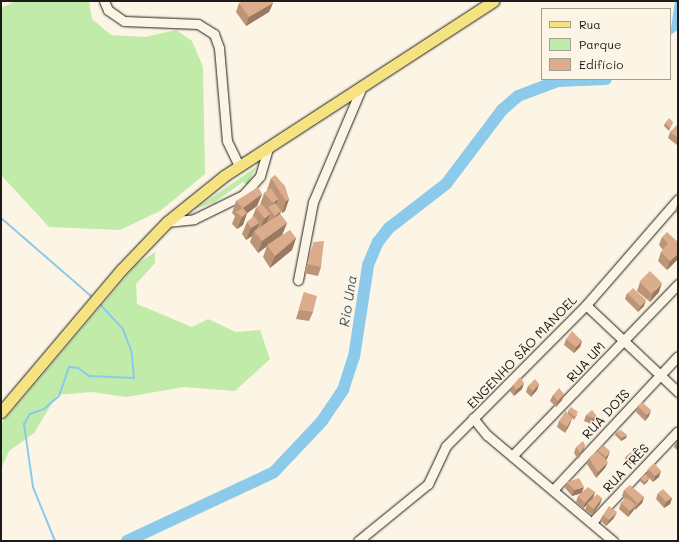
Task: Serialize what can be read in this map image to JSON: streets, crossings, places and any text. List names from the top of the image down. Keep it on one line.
{"streets":{"street":["ENGENHO SÃO MANOEL","RUA UM","RUA DOIS","RUA TRÊS"]},"crossings":[["ENGENHO SÃO MANOEL","RUA UM"],["ENGENHO SÃO MANOEL","RUA DOIS"],["ENGENHO SÃO MANOEL","RUA TRÊS"]],"water":["Rio Una"],"legend":["Rua","Parque","Edifício"]}
